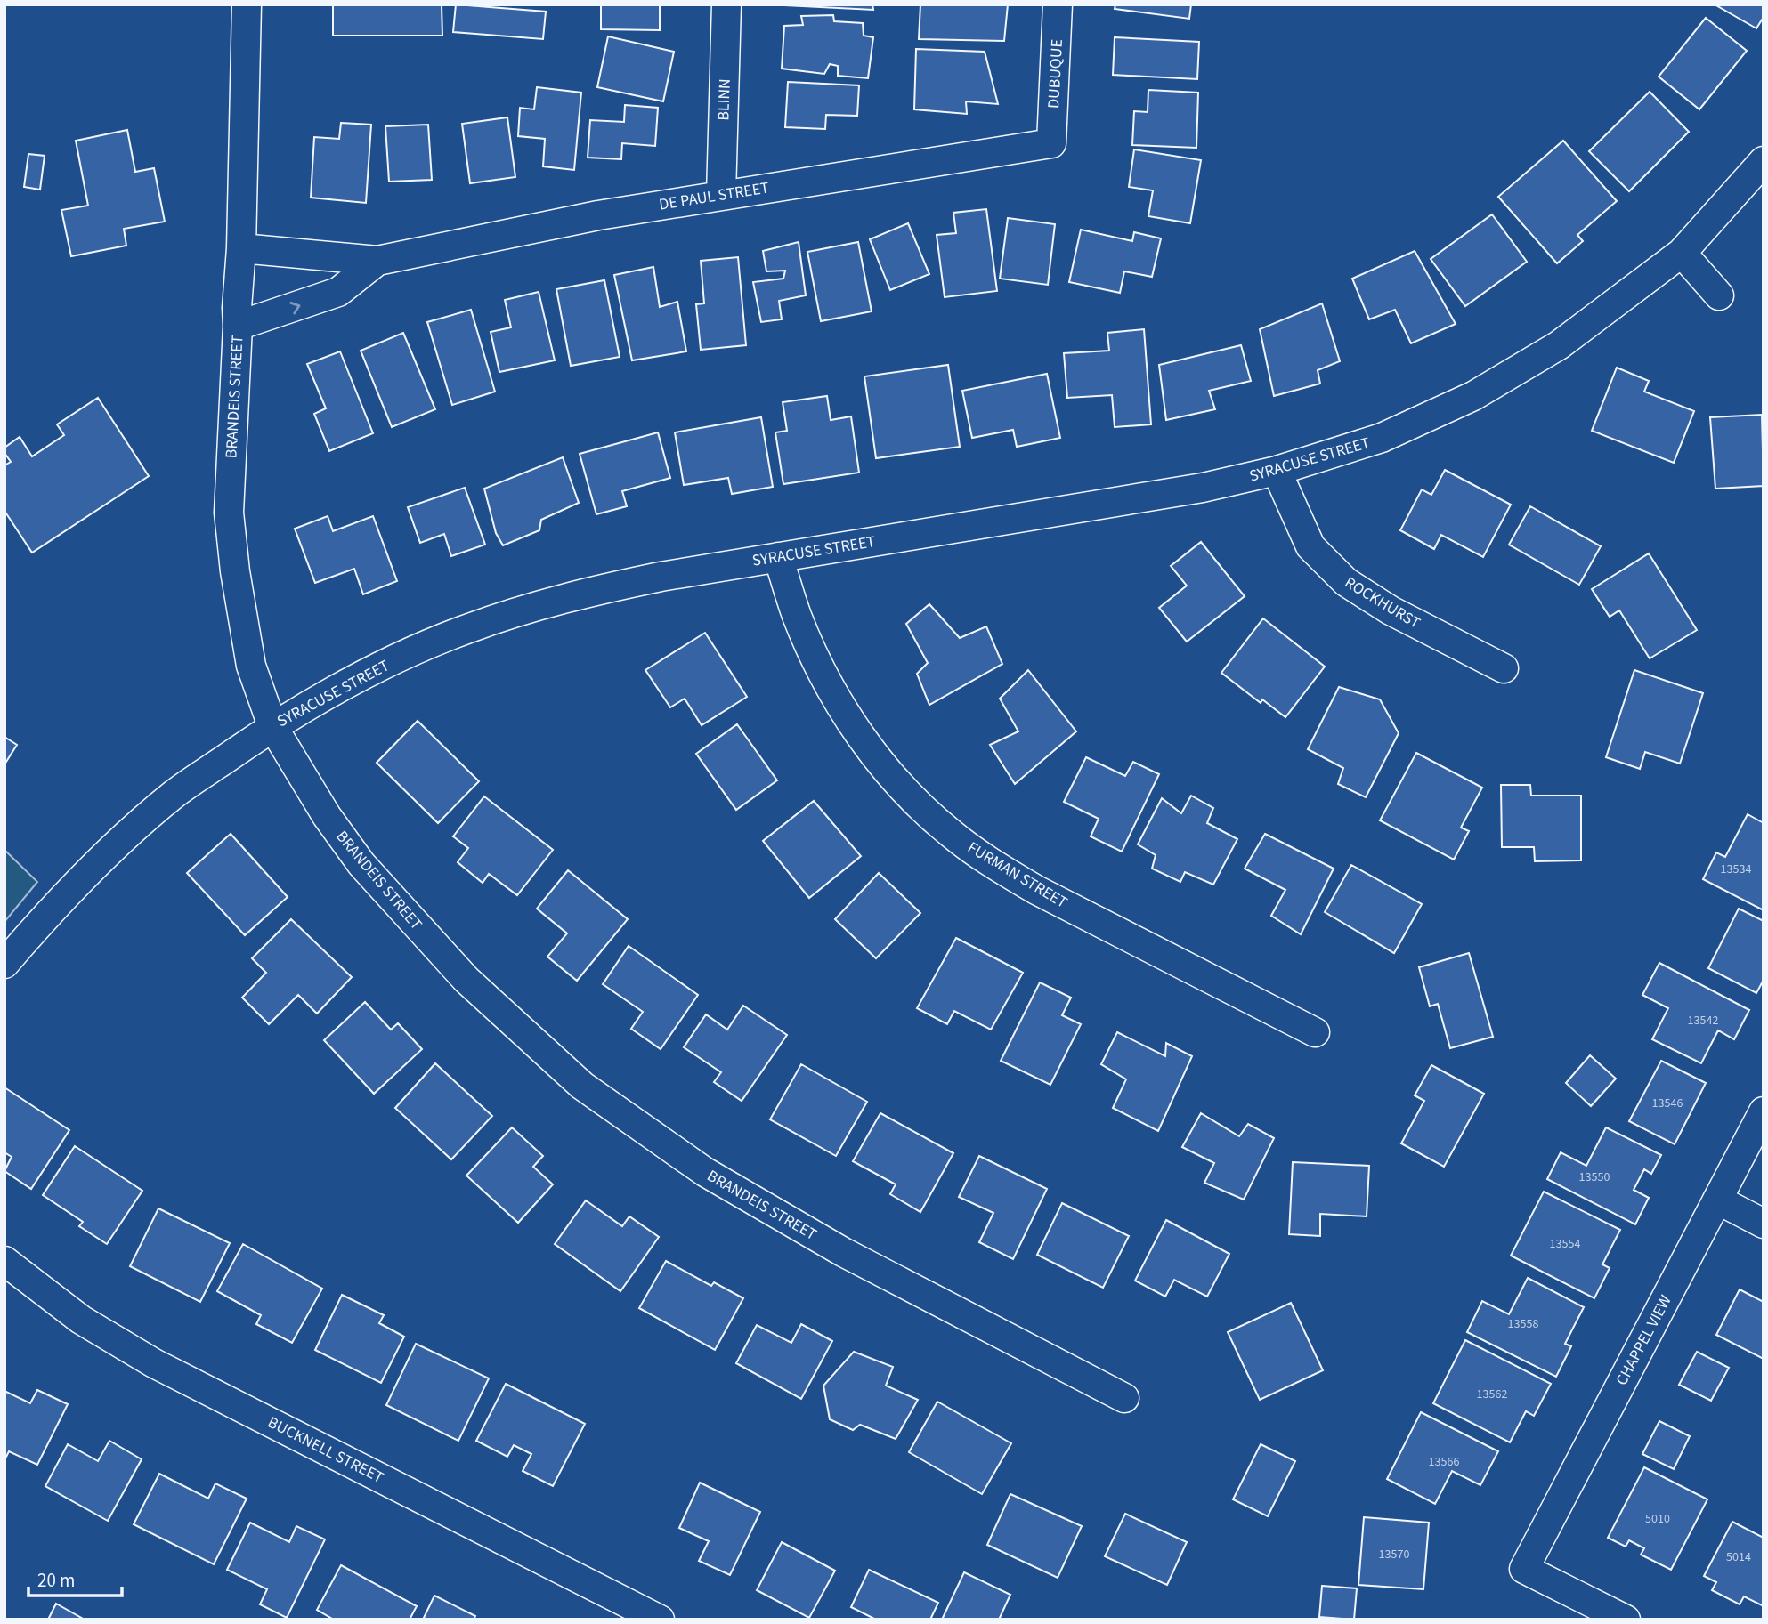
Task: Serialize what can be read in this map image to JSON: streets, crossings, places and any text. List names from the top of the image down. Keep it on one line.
{"streets":{"street":["DUBUQUE","BLINN","DE PAUL STREET","BRANDEIS STREET","SYRACUSE STREET","ROCKHURST","FURMAN STREET","CHAPPEL VIEW","BUCKNELL STREET"]},"crossings":[["DUBUQUE","DE PAUL STREET"],["BLINN","DE PAUL STREET"],["DE PAUL STREET","BRANDEIS STREET"],["BRANDEIS STREET","SYRACUSE STREET"],["SYRACUSE STREET","ROCKHURST"],["SYRACUSE STREET","FURMAN STREET"]],"house_numbers":["13534","13542","13546","13550","13554","13558","13562","13566","5010","13570","5014"],"scale_bar":"20 m"}
